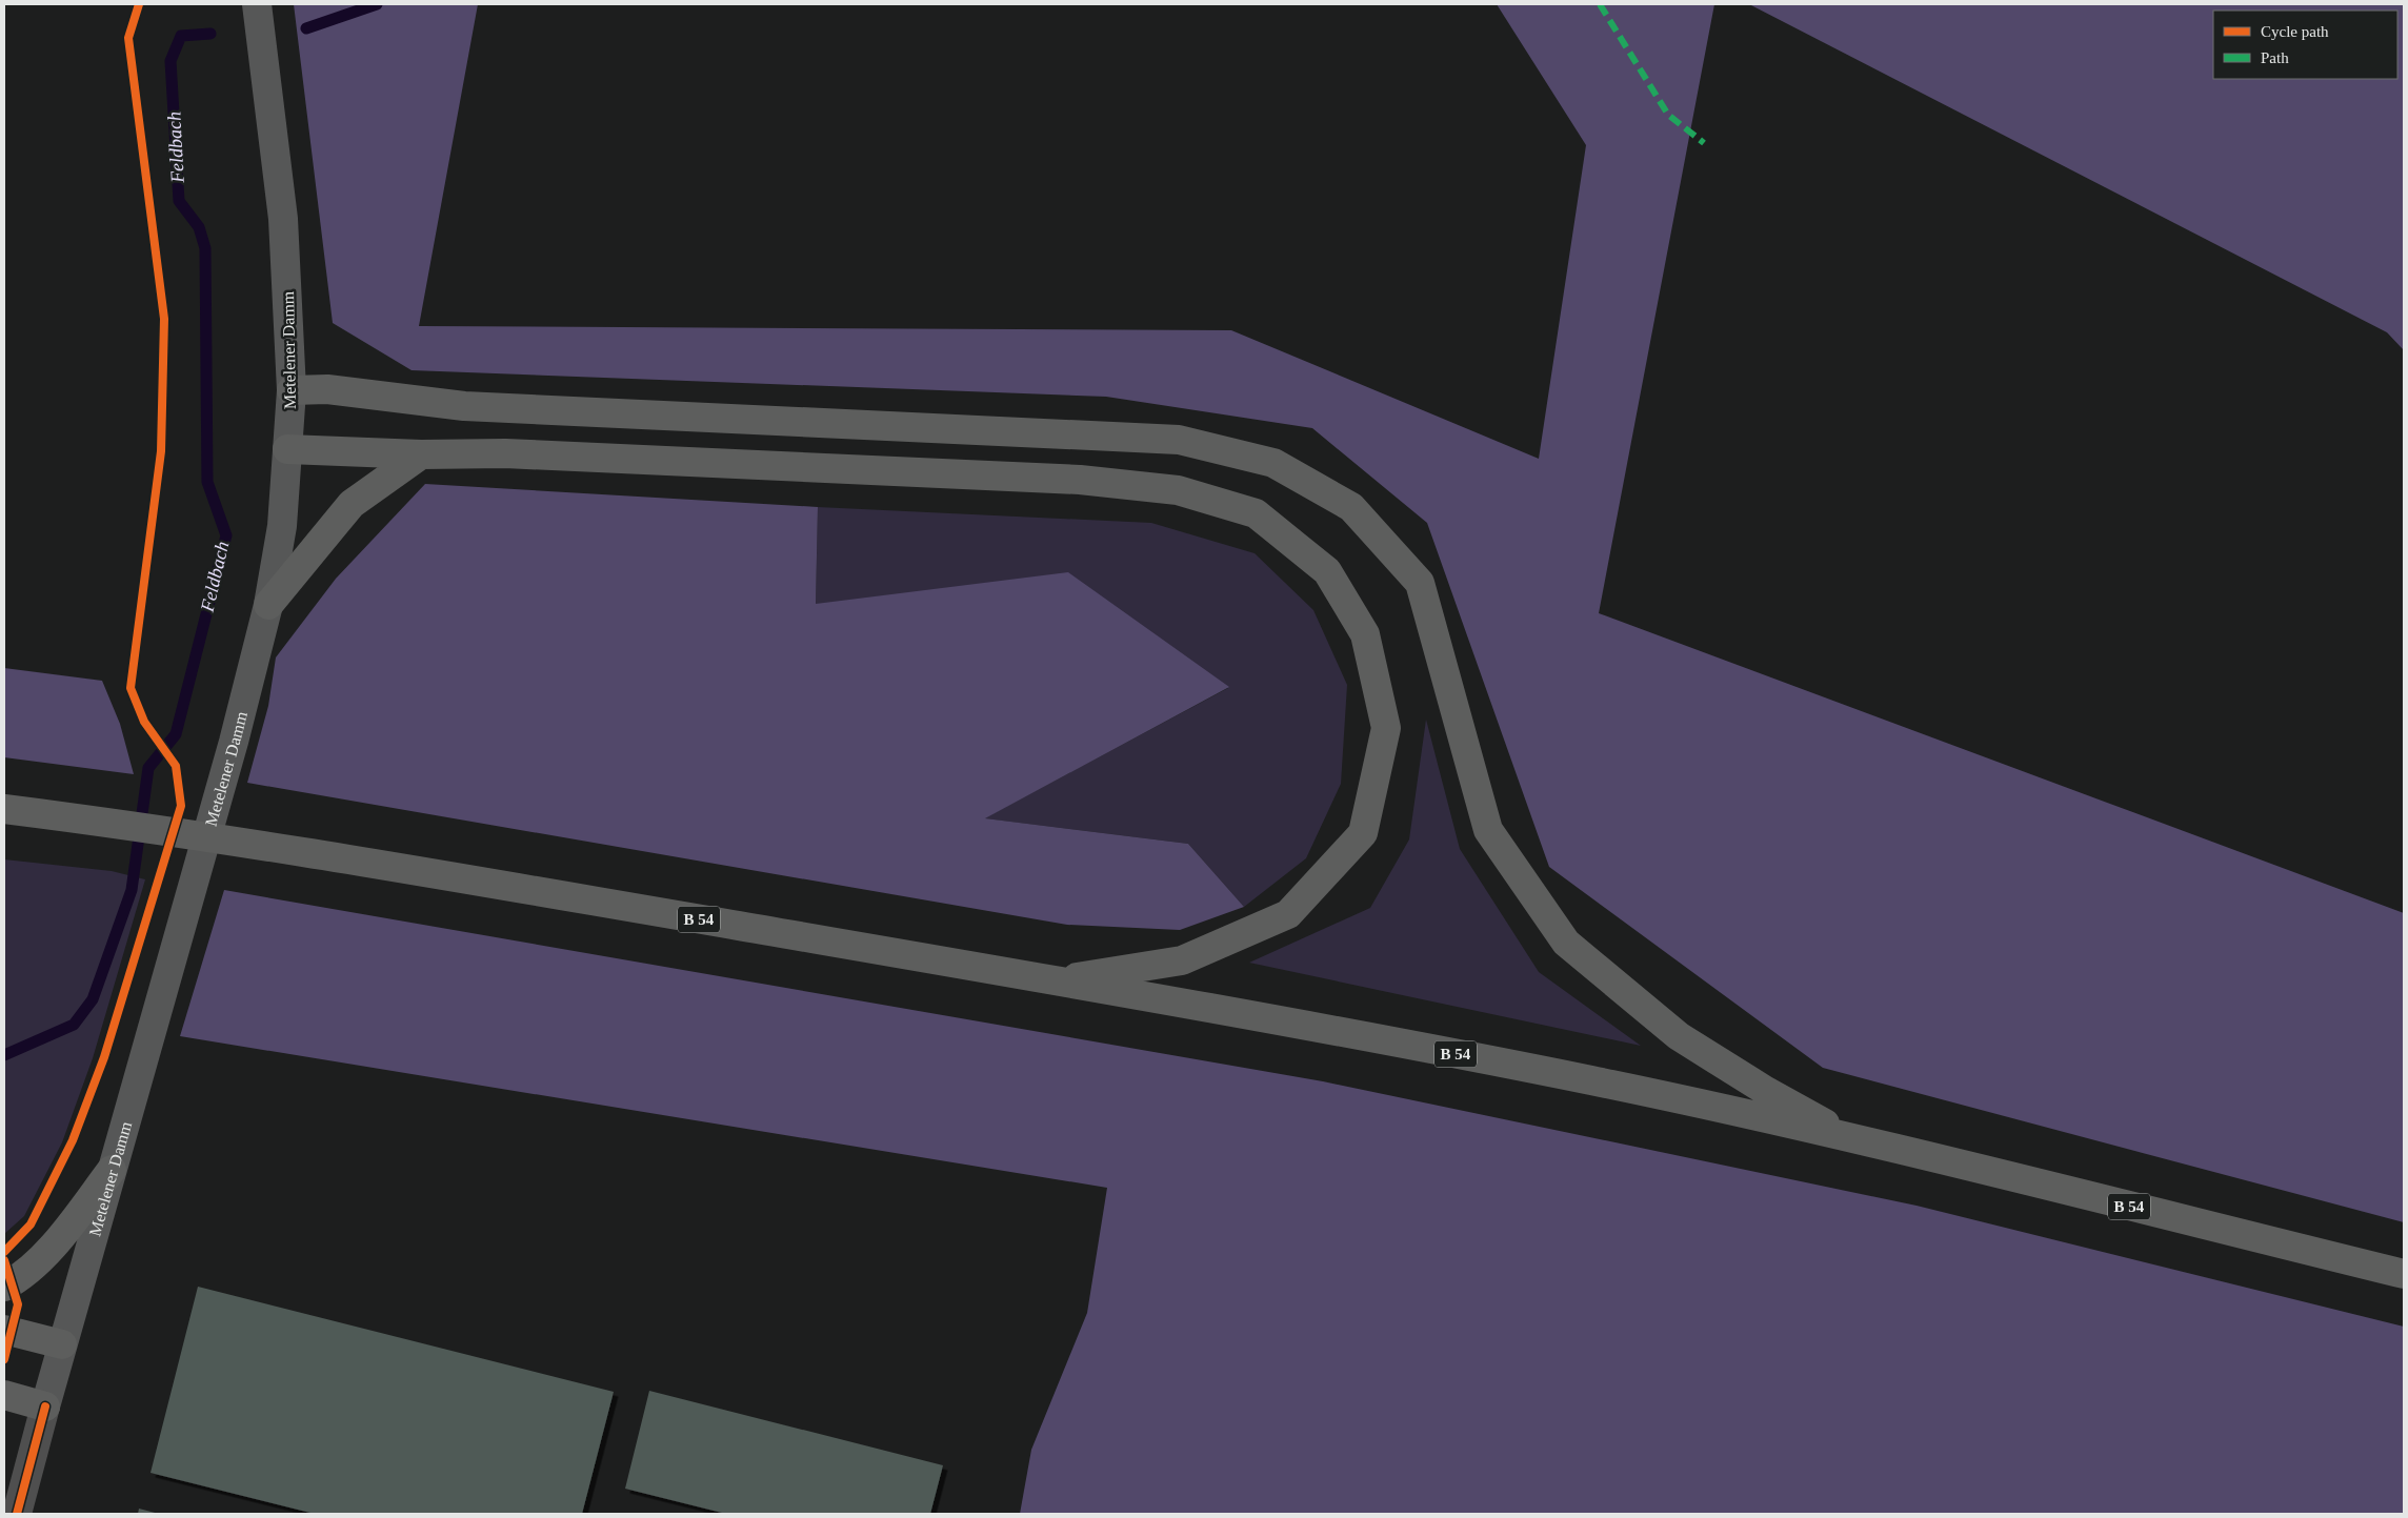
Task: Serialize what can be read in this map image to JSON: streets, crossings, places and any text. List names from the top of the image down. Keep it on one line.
{"streets":{"highway":["B 54"],"main road":["Metelener Damm"]},"water":["Feldbach"],"legend":["Cycle path","Path"]}
